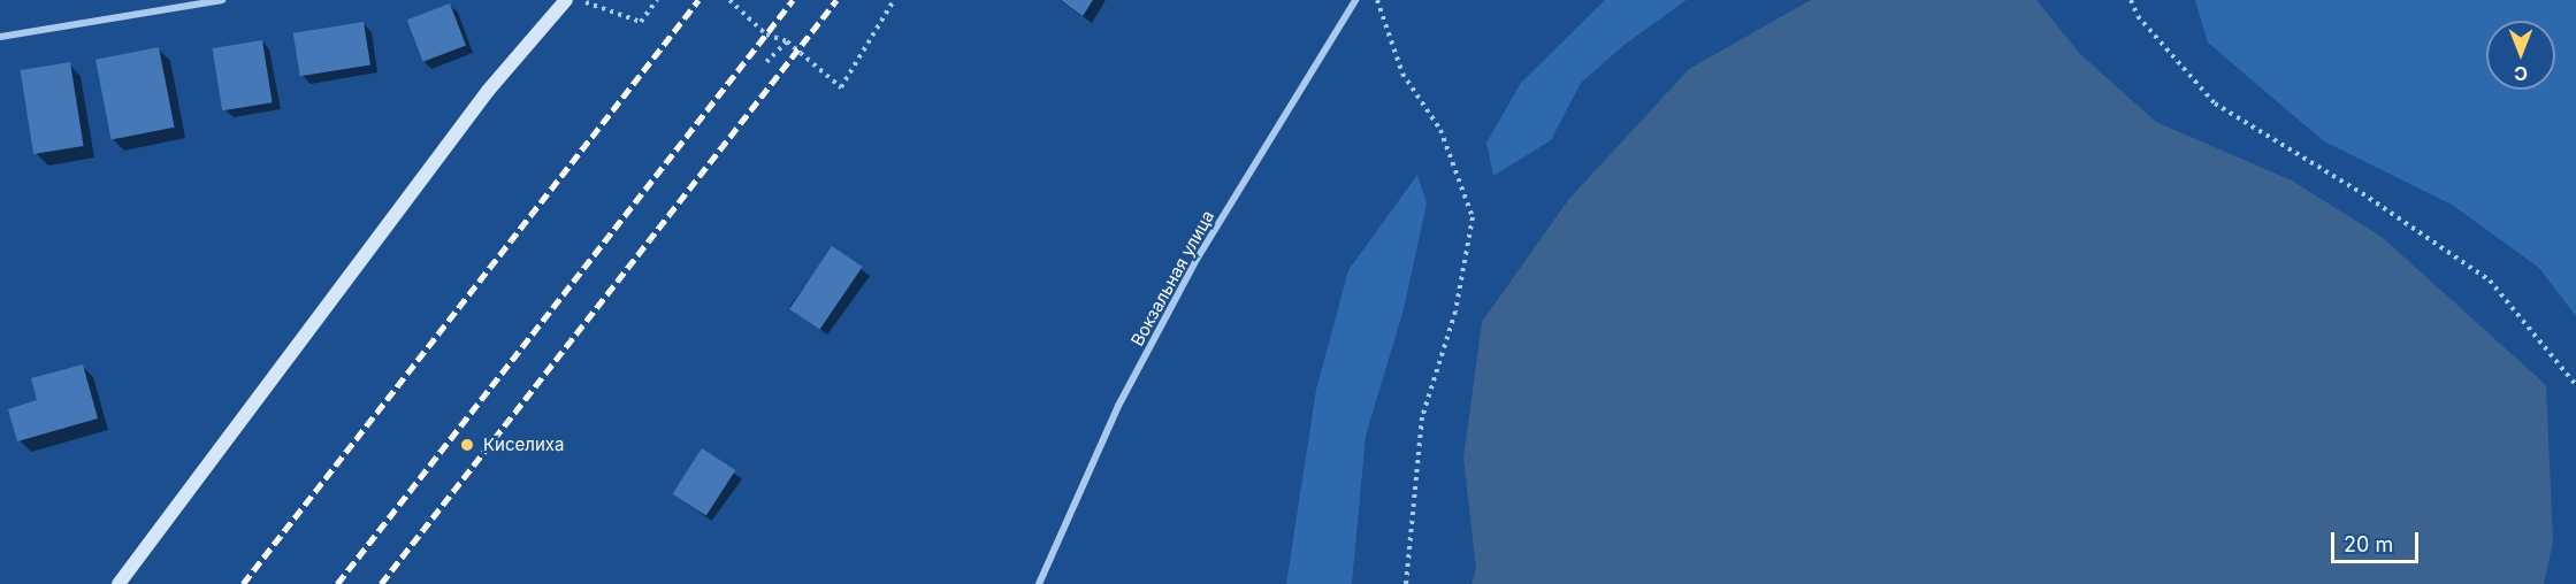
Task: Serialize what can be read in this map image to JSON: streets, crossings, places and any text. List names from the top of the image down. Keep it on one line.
{"streets":{"street":["Вокзальная улица"]},"places":["Киселиха"],"scale_bar":"20 m","north":"bottom"}
